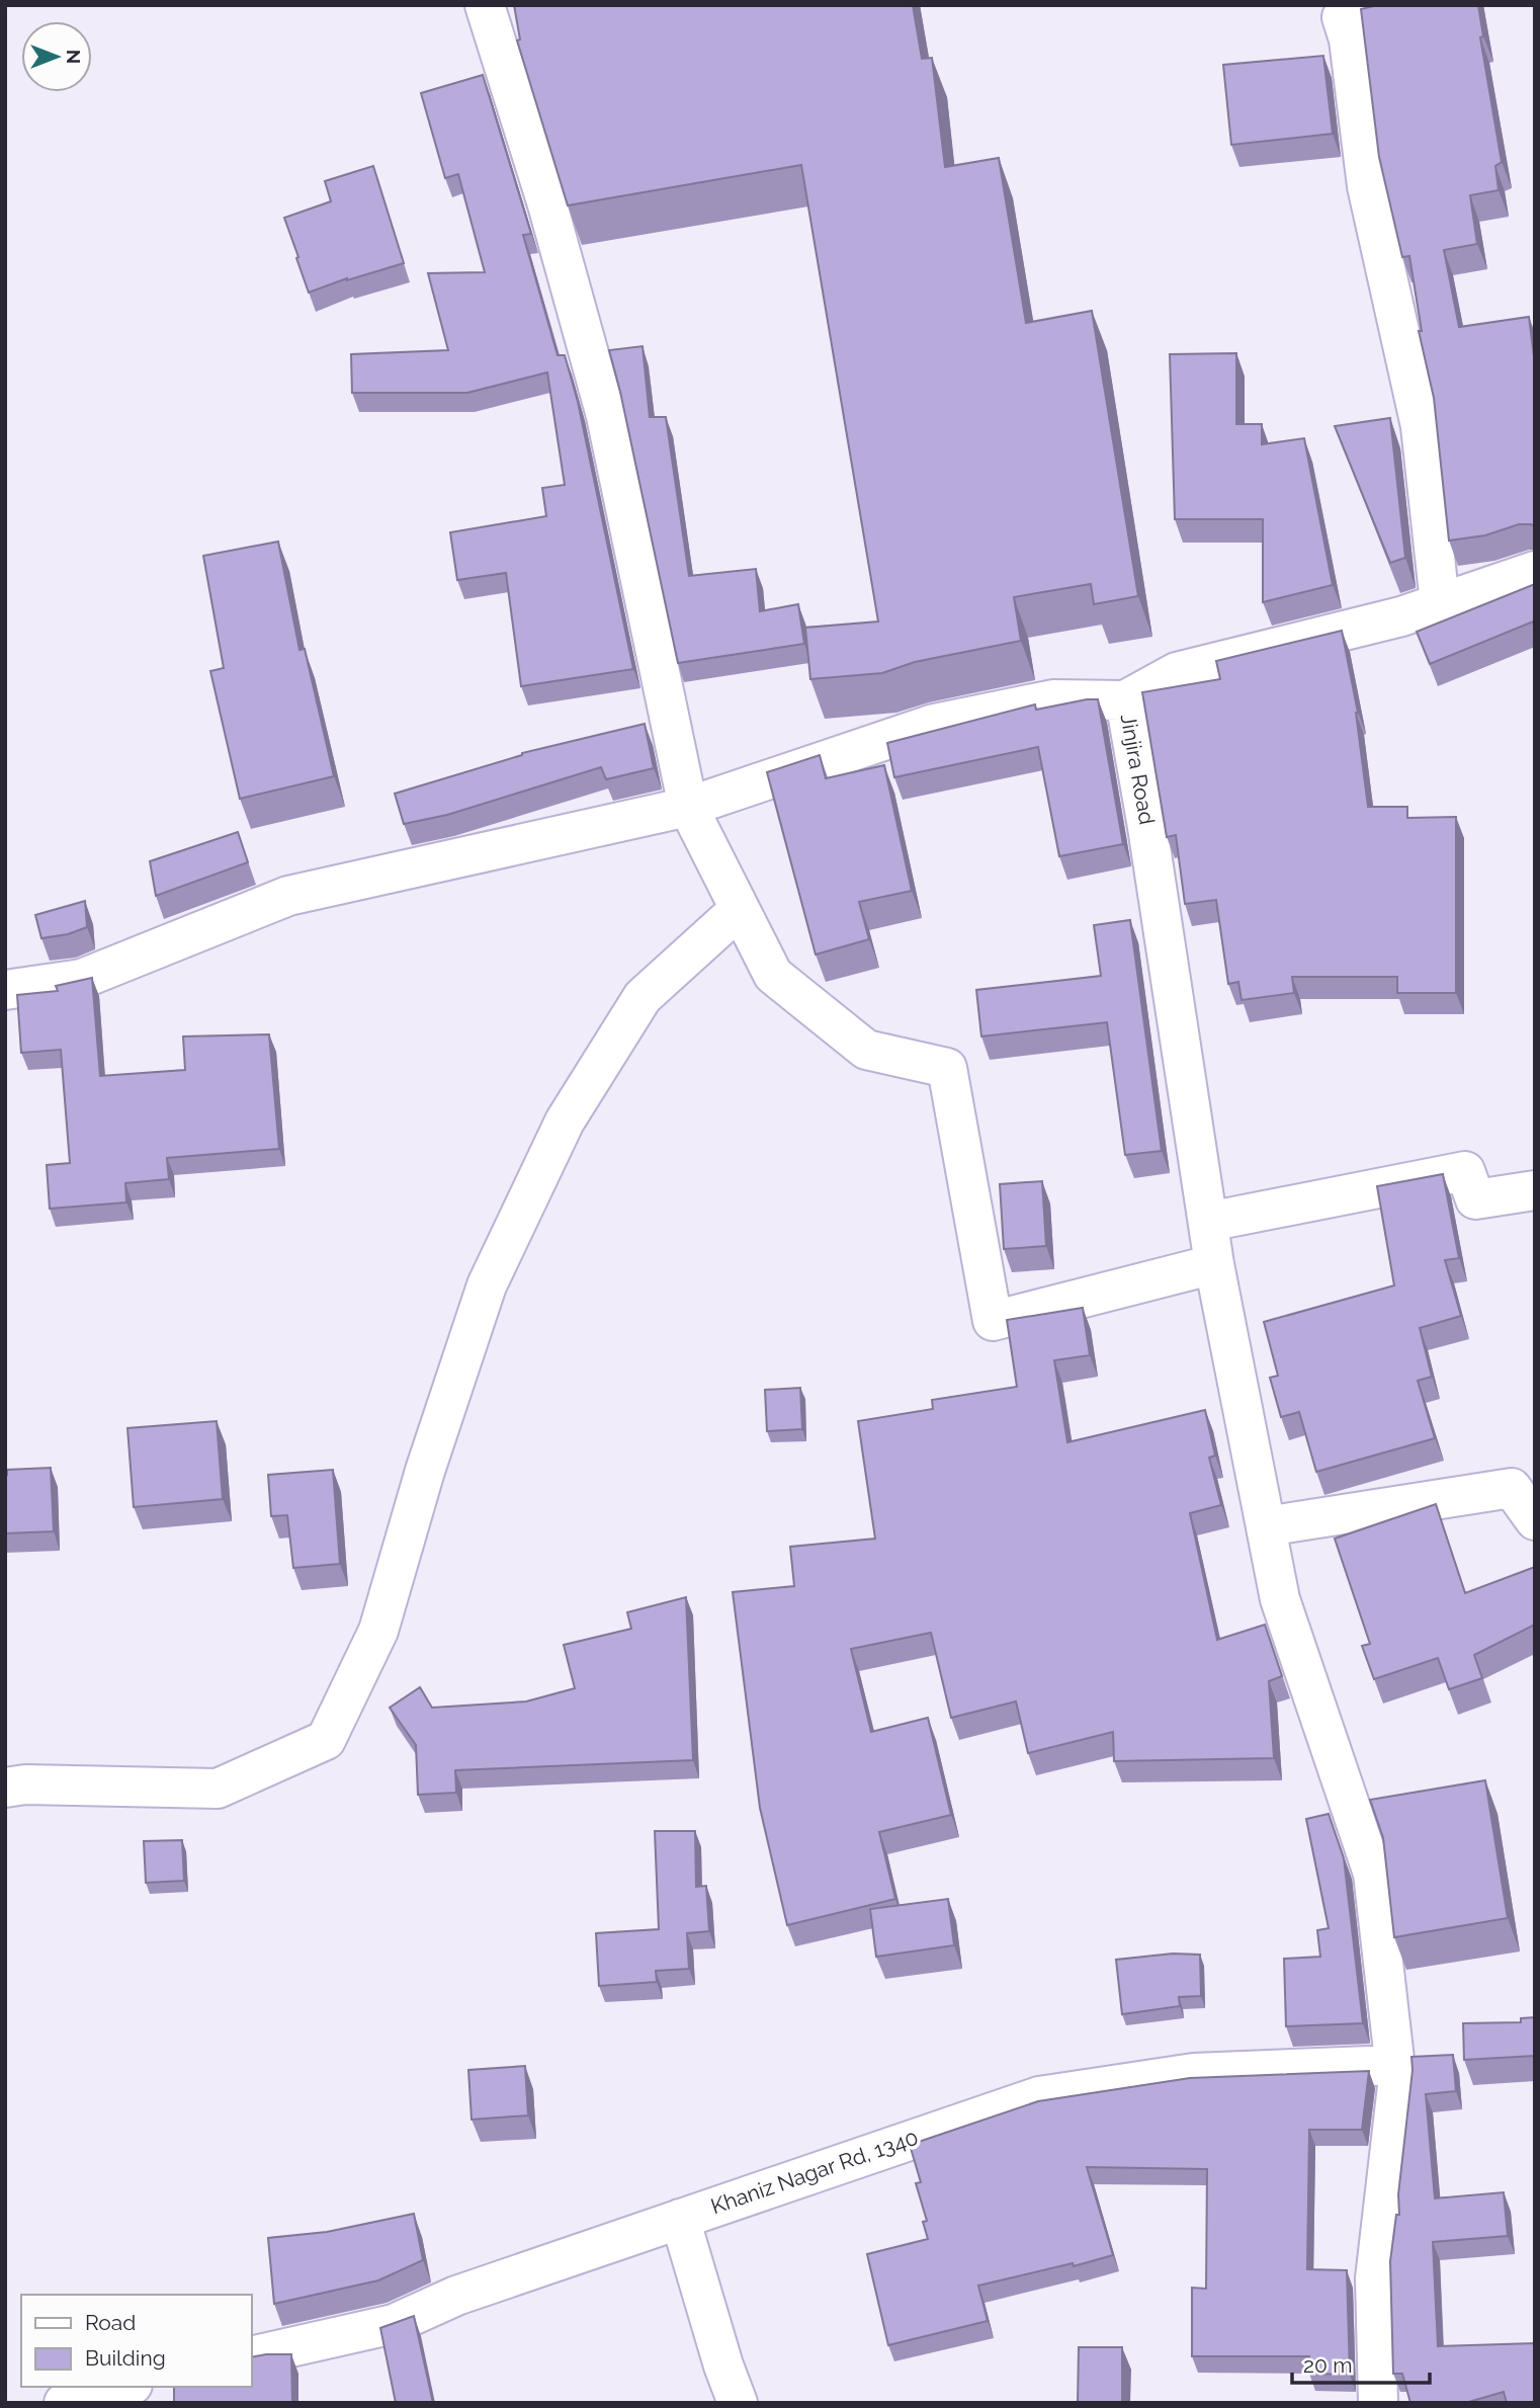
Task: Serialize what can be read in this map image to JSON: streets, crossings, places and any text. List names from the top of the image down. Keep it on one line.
{"streets":{"street":["Jinjira Road","Khaniz Nagar Rd, 1340"]},"crossings":[["Jinjira Road","Khaniz Nagar Rd, 1340"]],"legend":["Road","Building"],"scale_bar":"20 m","north":"right"}
